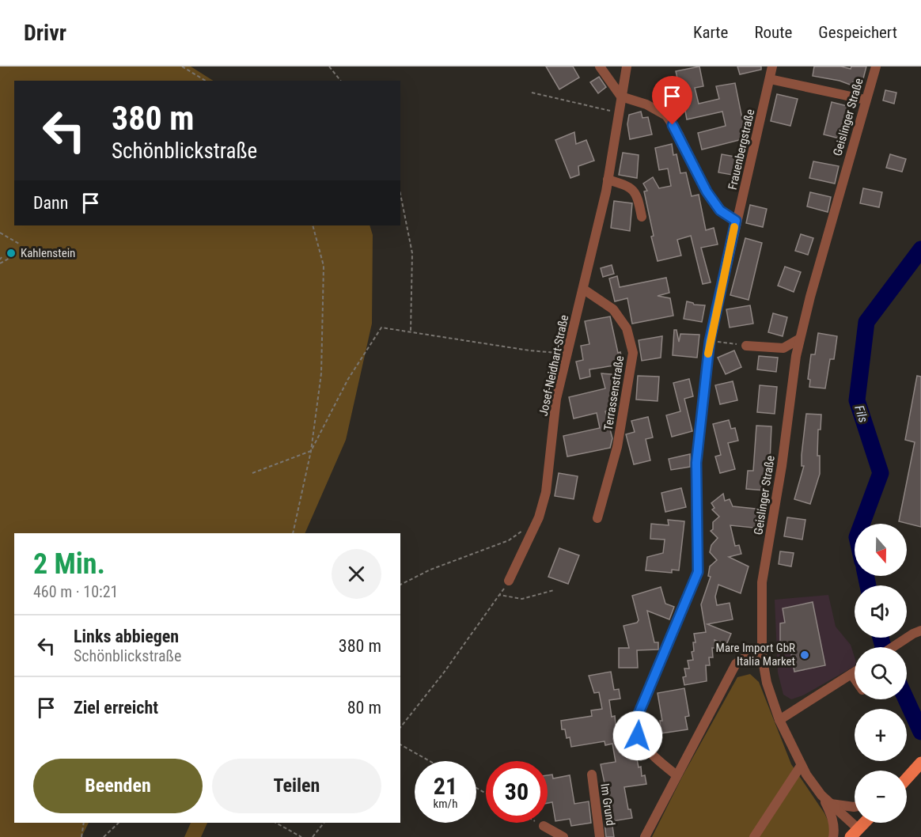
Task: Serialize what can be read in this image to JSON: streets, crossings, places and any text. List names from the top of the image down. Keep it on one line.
{"streets":{"street":["Geislinger Straße","Frauenbergstraße","Josef-Neidhart-Straße","Terrassenstraße","Im Grund"]},"crossings":[["Josef-Neidhart-Straße","Terrassenstraße"]],"water":["Fils"],"places":["Kahlenstein","Mare Import GbR Italia Market"],"north":"bottom","page":{"header":"Drivr","nav":["Karte","Route","Gespeichert"],"turn":["380 m","Schönblickstraße"],"then":"Dann","map_buttons":["+","−"],"heading":["2 Min.","460 m · 10:21"],"list":[{"name":"Links abbiegen","note":"Schönblickstraße","value":"380 m"},{"name":"Ziel erreicht","value":"80 m"}],"buttons":["Beenden","Teilen"],"speed":"21 km/h","limit":"30"}}
